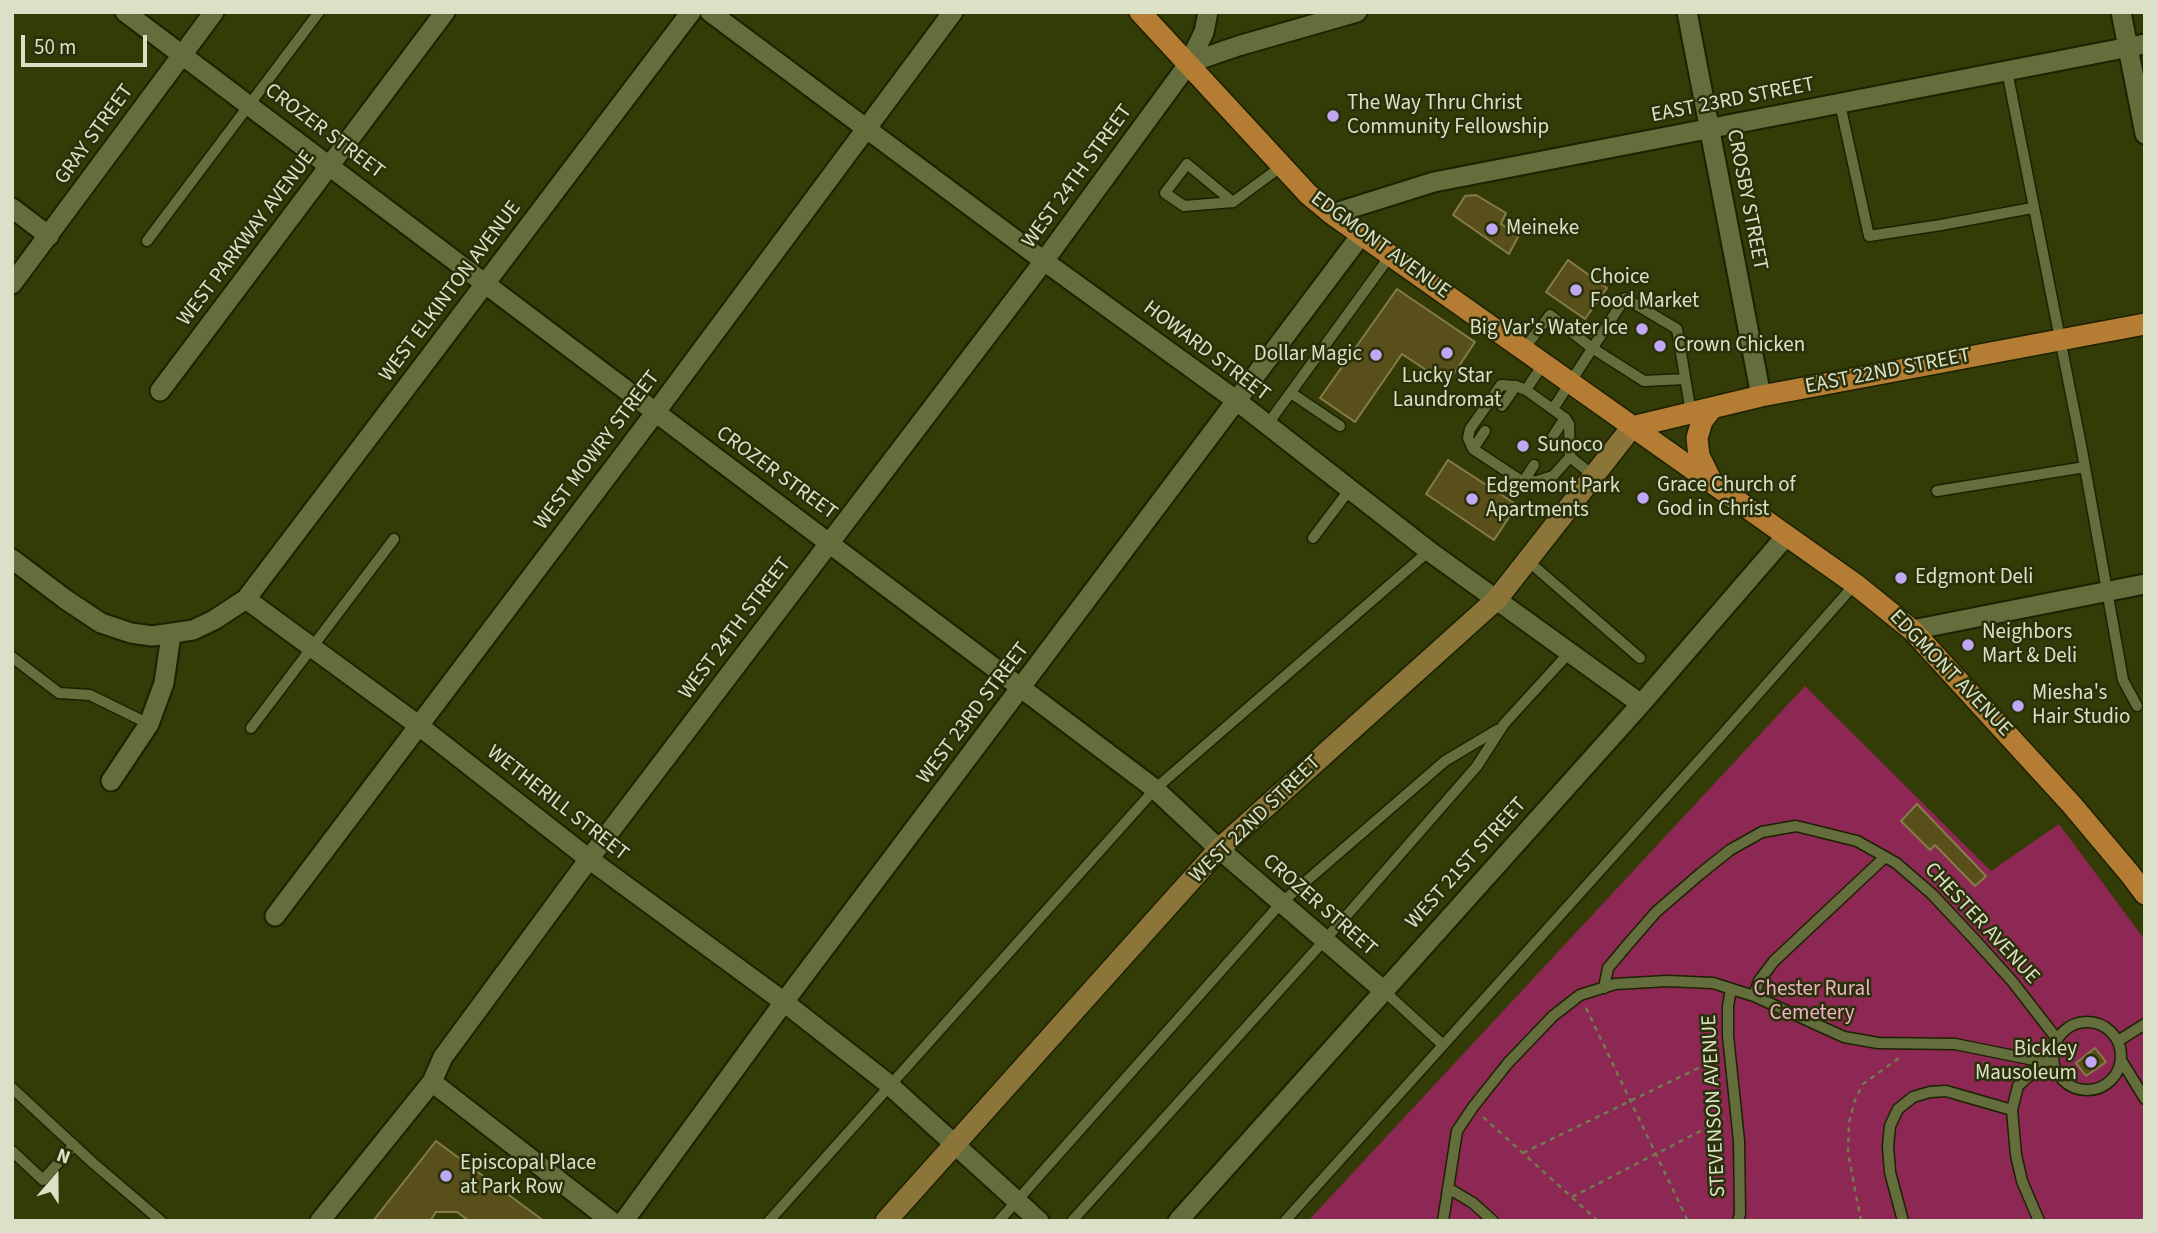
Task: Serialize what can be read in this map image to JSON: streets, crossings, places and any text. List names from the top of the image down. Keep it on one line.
{"streets":{"main road":["EDGMONT AVENUE","EAST 22ND STREET"],"street":["EAST 23RD STREET","CROZER STREET","GRAY STREET","WEST 24TH STREET","CROSBY STREET","WEST PARKWAY AVENUE","WEST ELKINTON AVENUE","HOWARD STREET","WEST MOWRY STREET","WEST 23RD STREET","WETHERILL STREET","WEST 22ND STREET","WEST 21ST STREET"],"lane":["CHESTER AVENUE","STEVENSON AVENUE"]},"crossings":[["EAST 23RD STREET","CROSBY STREET"],["EAST 23RD STREET","EDGMONT AVENUE"],["CROZER STREET","GRAY STREET"],["CROZER STREET","WEST 24TH STREET"],["CROZER STREET","WEST PARKWAY AVENUE"],["CROZER STREET","WEST ELKINTON AVENUE"],["CROZER STREET","WEST MOWRY STREET"],["CROZER STREET","WEST 23RD STREET"],["CROZER STREET","WEST 22ND STREET"],["CROZER STREET","WEST 21ST STREET"],["WEST 24TH STREET","EDGMONT AVENUE"],["WEST 24TH STREET","HOWARD STREET"],["WEST 24TH STREET","WETHERILL STREET"],["CROSBY STREET","EAST 22ND STREET"],["EDGMONT AVENUE","EAST 22ND STREET"],["EDGMONT AVENUE","WEST 23RD STREET"],["EDGMONT AVENUE","WEST 22ND STREET"],["EDGMONT AVENUE","WEST 21ST STREET"],["WEST ELKINTON AVENUE","WETHERILL STREET"],["HOWARD STREET","WEST MOWRY STREET"],["HOWARD STREET","WEST 23RD STREET"],["HOWARD STREET","WEST 22ND STREET"],["HOWARD STREET","WEST 21ST STREET"],["EAST 22ND STREET","WEST 22ND STREET"],["WEST MOWRY STREET","WETHERILL STREET"],["WEST 23RD STREET","WETHERILL STREET"],["WETHERILL STREET","WEST 22ND STREET"]],"parks":["Chester Rural Cemetery"],"places":["The Way Thru Christ Community Fellowship","Meineke","Choice Food Market","Big Var's Water Ice","Crown Chicken","Lucky Star Laundromat","Dollar Magic","Sunoco","Grace Church of God in Christ","Edgemont Park Apartments","Edgmont Deli","Neighbors Mart & Deli","Miesha's Hair Studio","Bickley Mausoleum","Episcopal Place at Park Row"],"scale_bar":"50 m","north":"top"}
